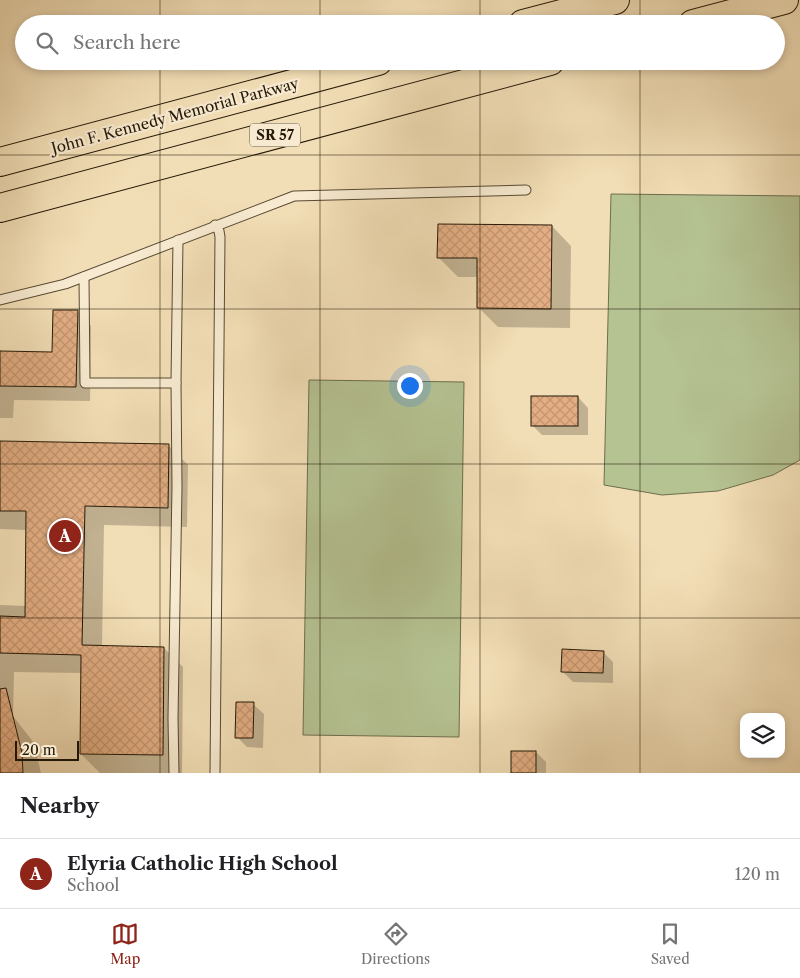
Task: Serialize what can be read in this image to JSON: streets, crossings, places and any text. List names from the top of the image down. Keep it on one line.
{"streets":{"highway":["John F. Kennedy Memorial Parkway","SR 57"]},"scale_bar":"20 m","page":{"search":"Search here","pins":"A","scale":"20 m","heading":"Nearby","list":[{"mark":"A","name":"Elyria Catholic High School","note":"School","value":"120 m"}],"nav":["Map","Directions","Saved"]}}
